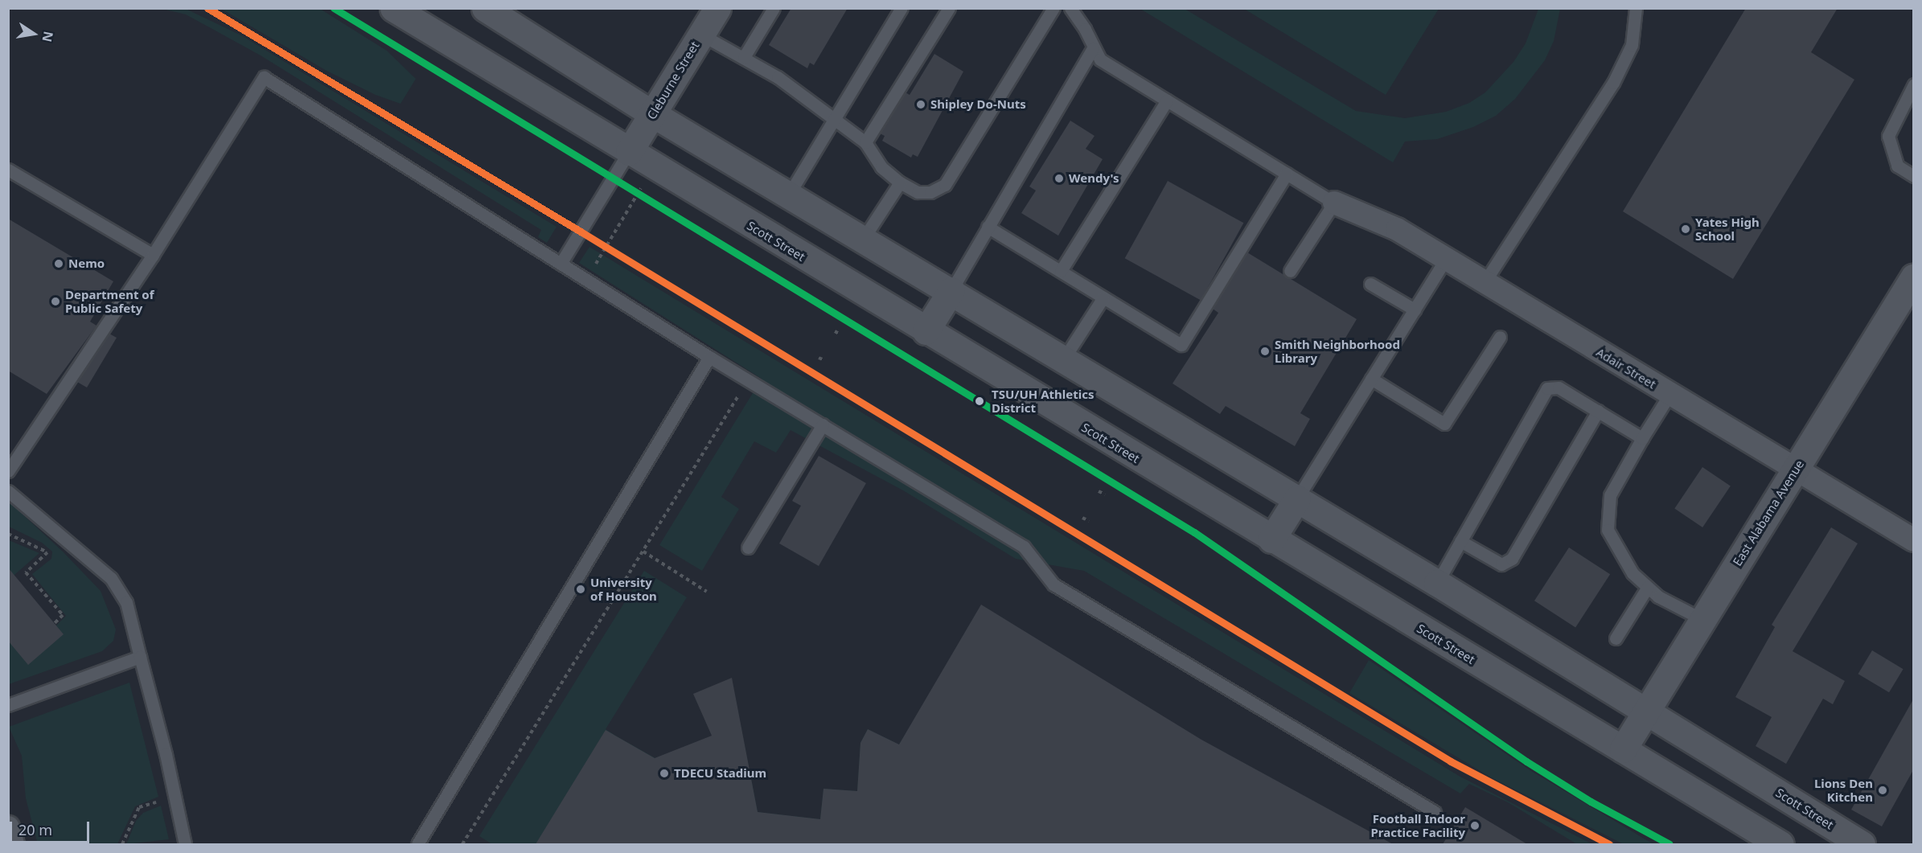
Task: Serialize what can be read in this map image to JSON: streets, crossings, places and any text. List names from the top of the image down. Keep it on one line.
{"streets":{"main road":["Cleburne Street","Scott Street","East Alabama Avenue"],"street":["Adair Street"]},"crossings":[["Cleburne Street","Scott Street"],["Scott Street","East Alabama Avenue"],["Adair Street","East Alabama Avenue"]],"places":["Shipley Do-Nuts","Wendy's","Yates High School","Nemo","Department of Public Safety","Smith Neighborhood Library","TSU/UH Athletics District","University of Houston","TDECU Stadium","Lions Den Kitchen","Football Indoor Practice Facility"],"scale_bar":"20 m","north":"right"}
